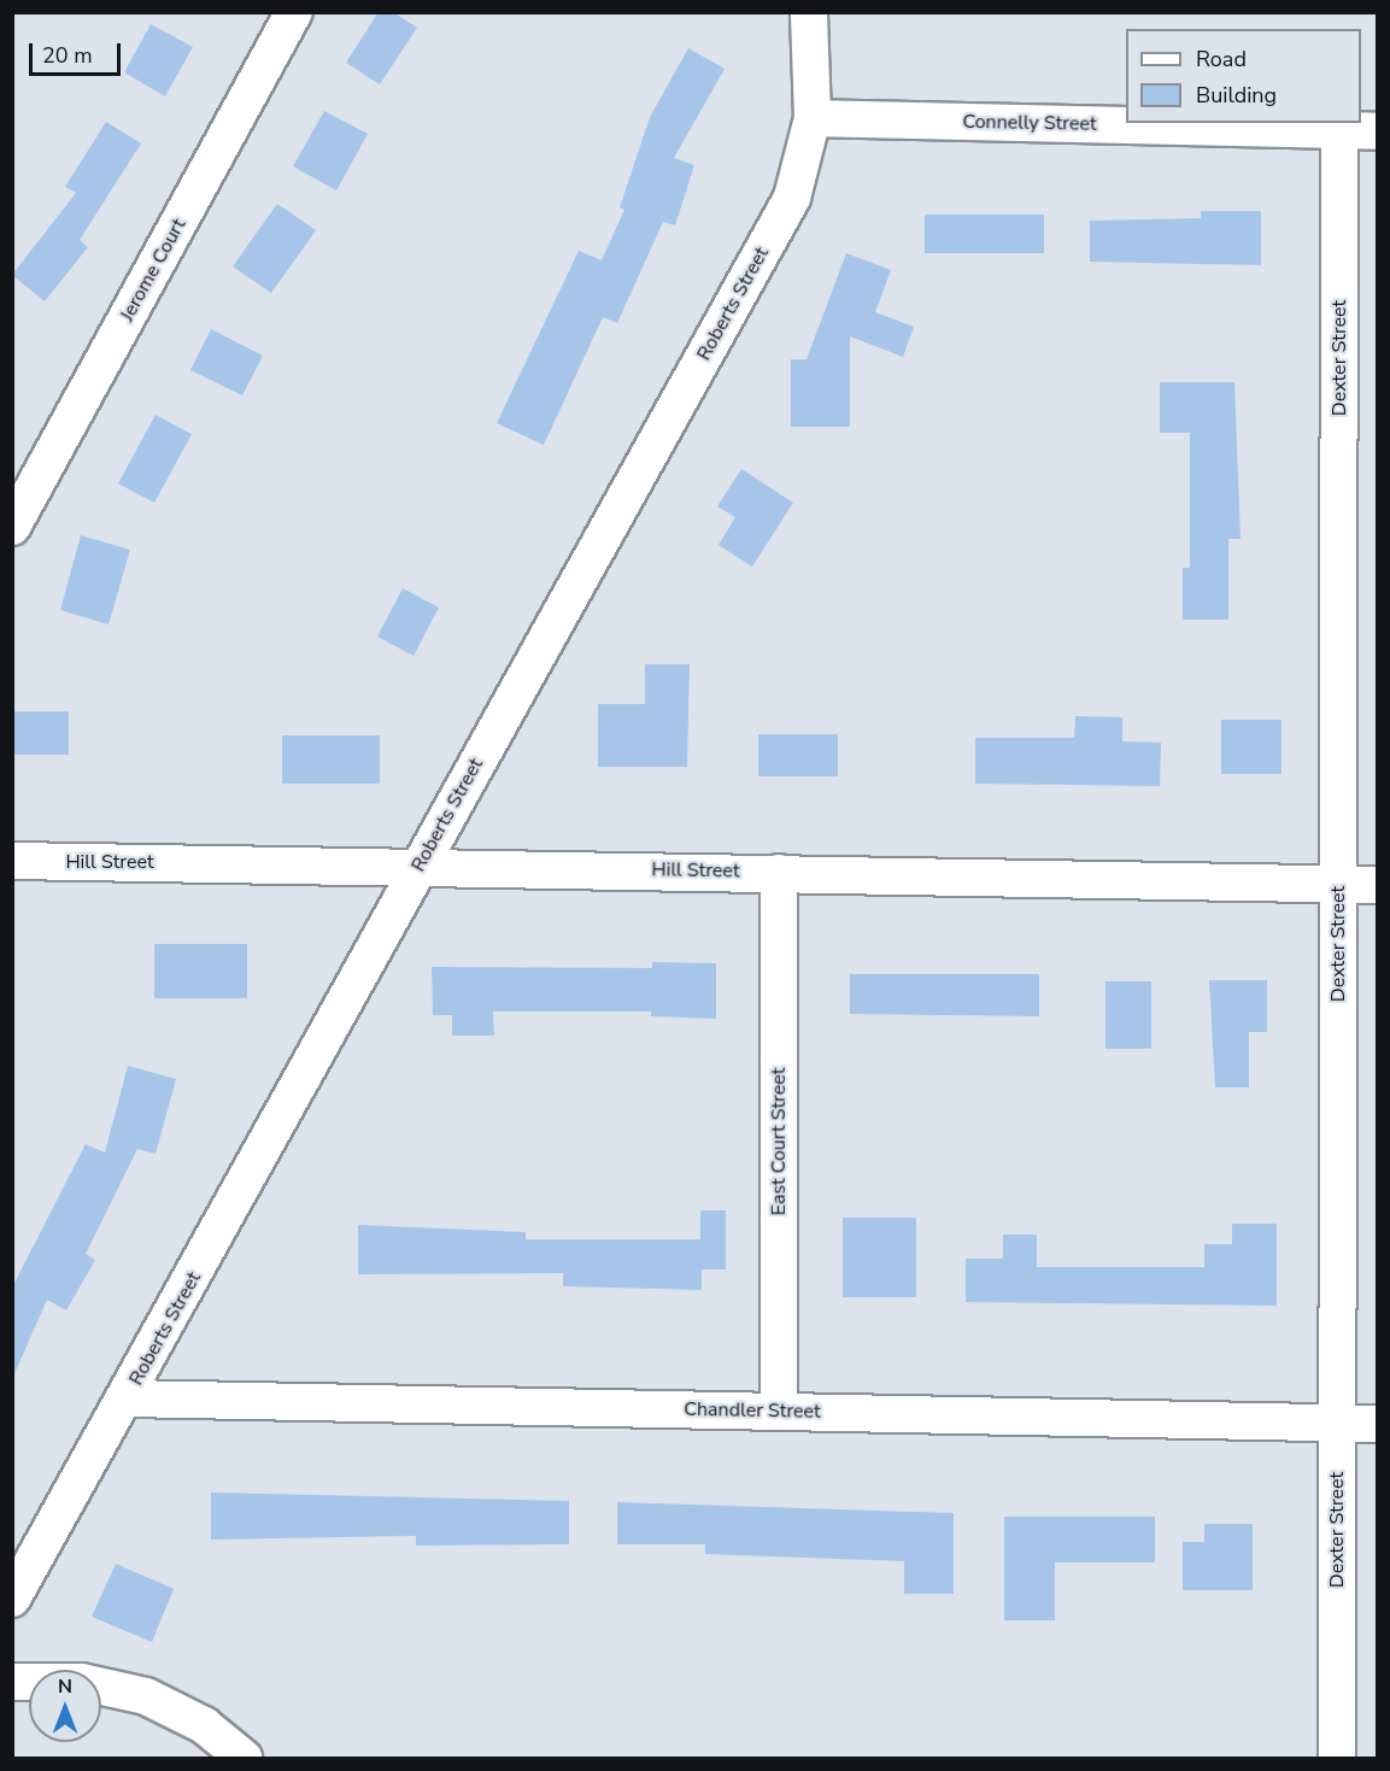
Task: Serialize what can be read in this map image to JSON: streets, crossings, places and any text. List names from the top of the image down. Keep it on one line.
{"streets":{"street":["Connelly Street","Jerome Court","Roberts Street","Dexter Street","Hill Street","East Court Street","Chandler Street"]},"crossings":[["Connelly Street","Roberts Street"],["Connelly Street","Dexter Street"],["Roberts Street","Hill Street"],["Roberts Street","Chandler Street"],["Dexter Street","Hill Street"],["Dexter Street","Chandler Street"],["Hill Street","East Court Street"],["East Court Street","Chandler Street"]],"legend":["Road","Building"],"scale_bar":"20 m","north":"top"}
